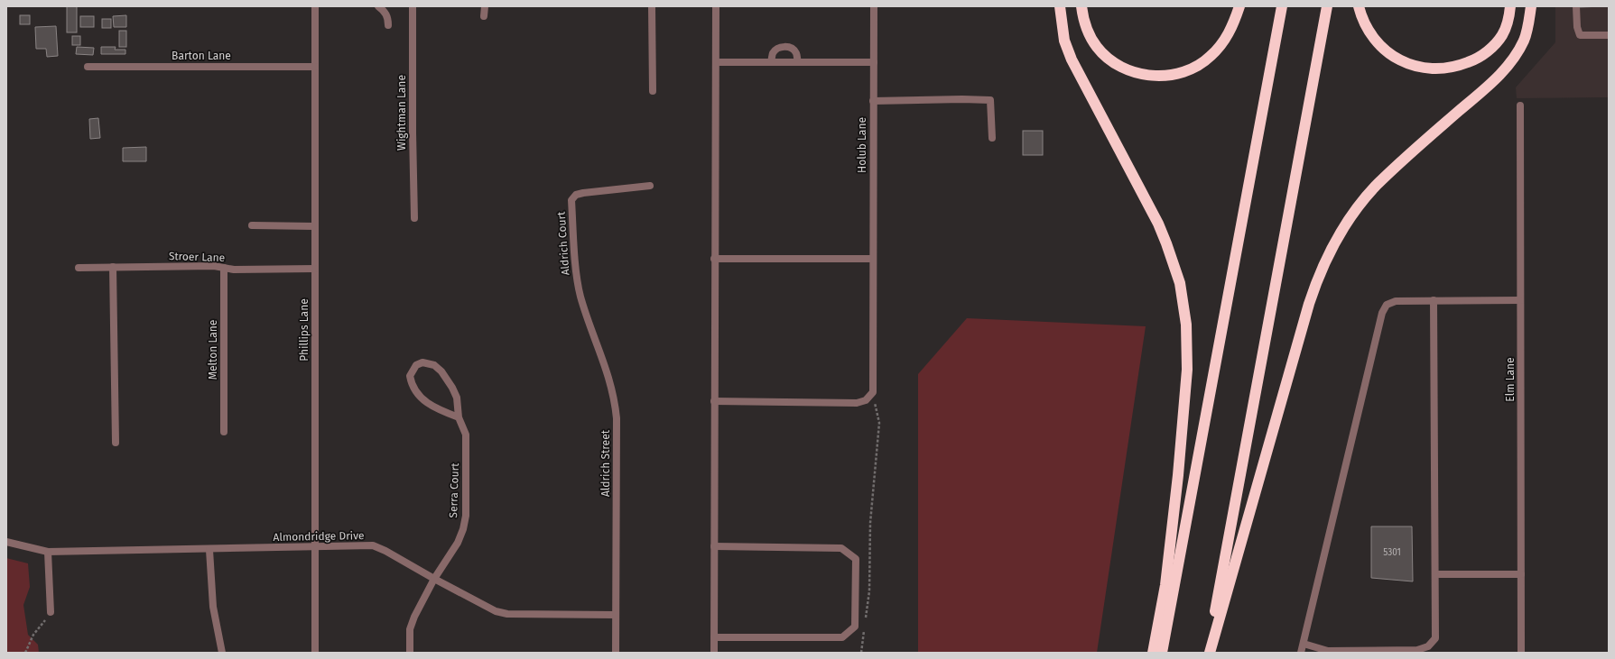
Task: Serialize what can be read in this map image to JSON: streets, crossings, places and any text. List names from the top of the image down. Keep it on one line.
{"streets":{"street":["Barton Lane","Wightman Lane","Holub Lane","Aldrich Court","Stroer Lane","Phillips Lane","Melton Lane","Elm Lane","Aldrich Street","Serra Court","Almondridge Drive"]},"crossings":[["Barton Lane","Phillips Lane"],["Aldrich Court","Aldrich Street"],["Stroer Lane","Phillips Lane"],["Stroer Lane","Melton Lane"],["Phillips Lane","Almondridge Drive"],["Aldrich Street","Almondridge Drive"],["Serra Court","Almondridge Drive"]],"house_numbers":["5301"]}
